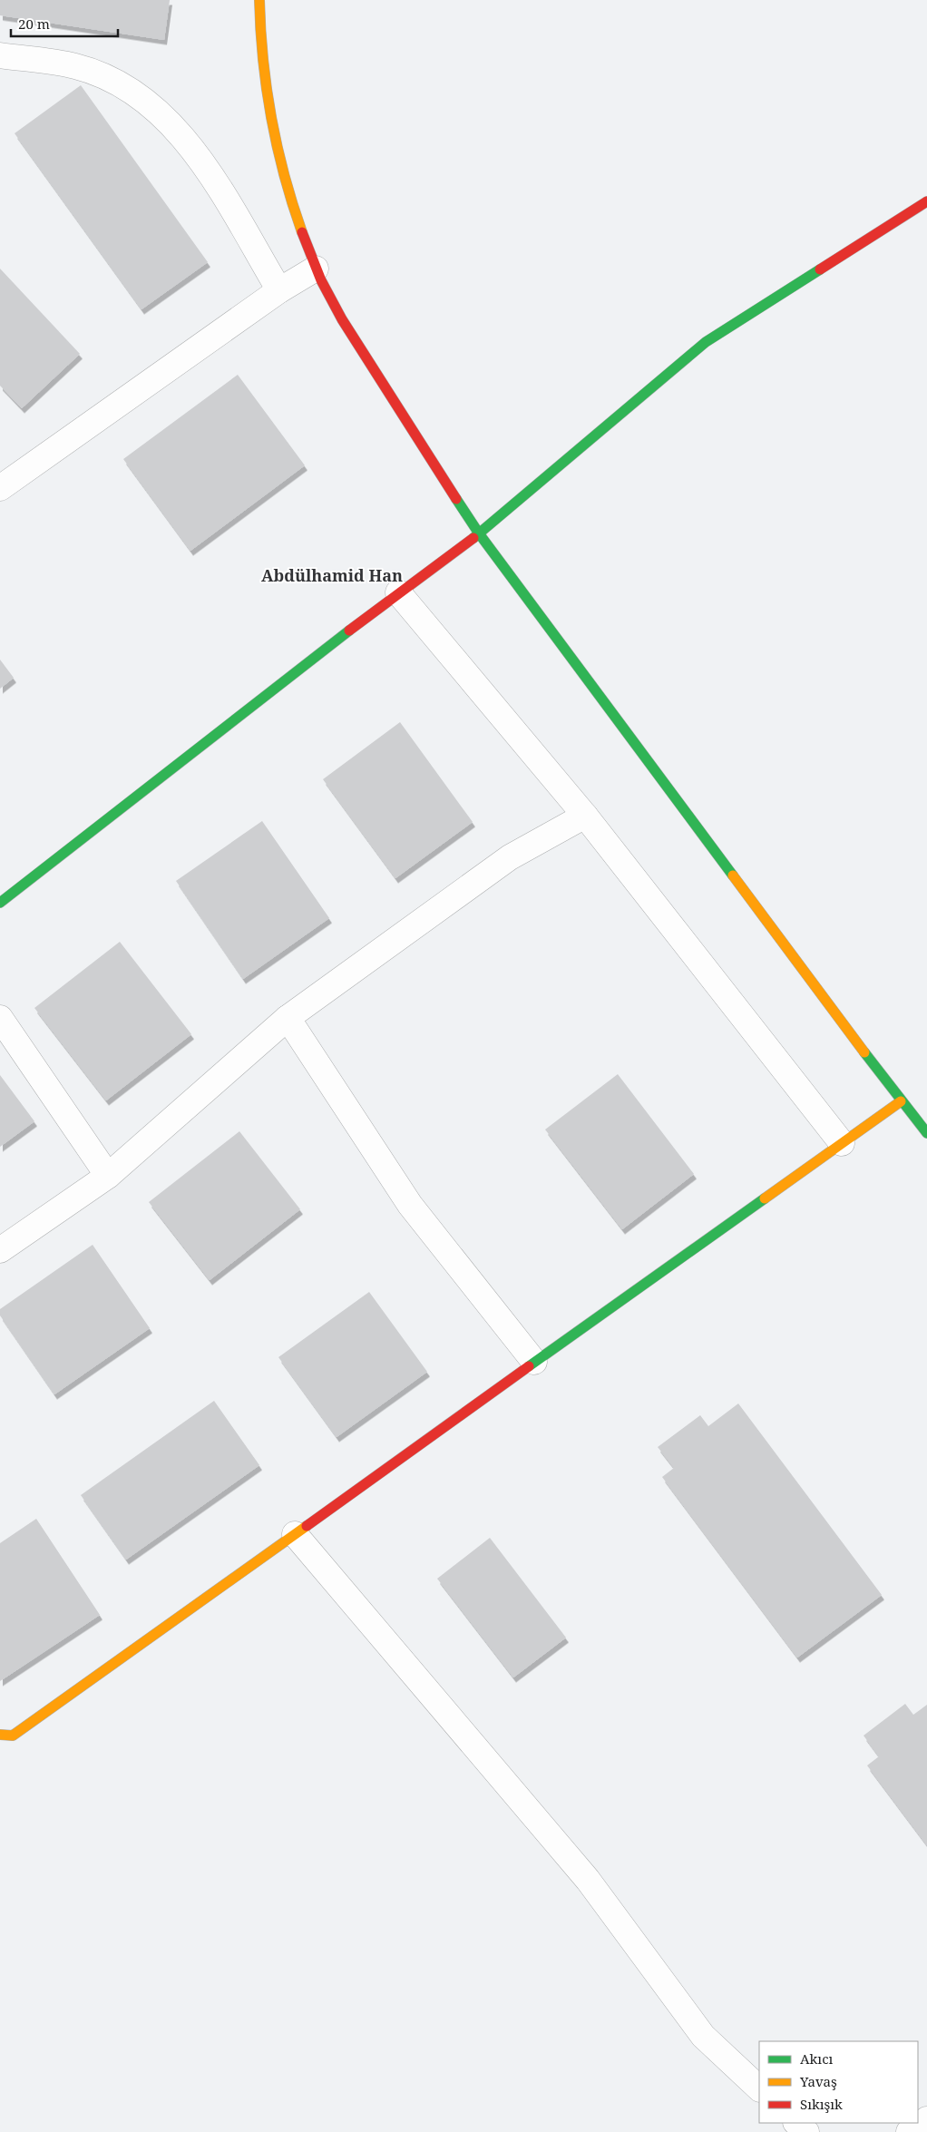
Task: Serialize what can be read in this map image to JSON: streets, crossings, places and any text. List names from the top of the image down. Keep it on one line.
{"districts":["Abdülhamid Han"],"legend":["Akıcı","Yavaş","Sıkışık"],"scale_bar":"20 m"}
